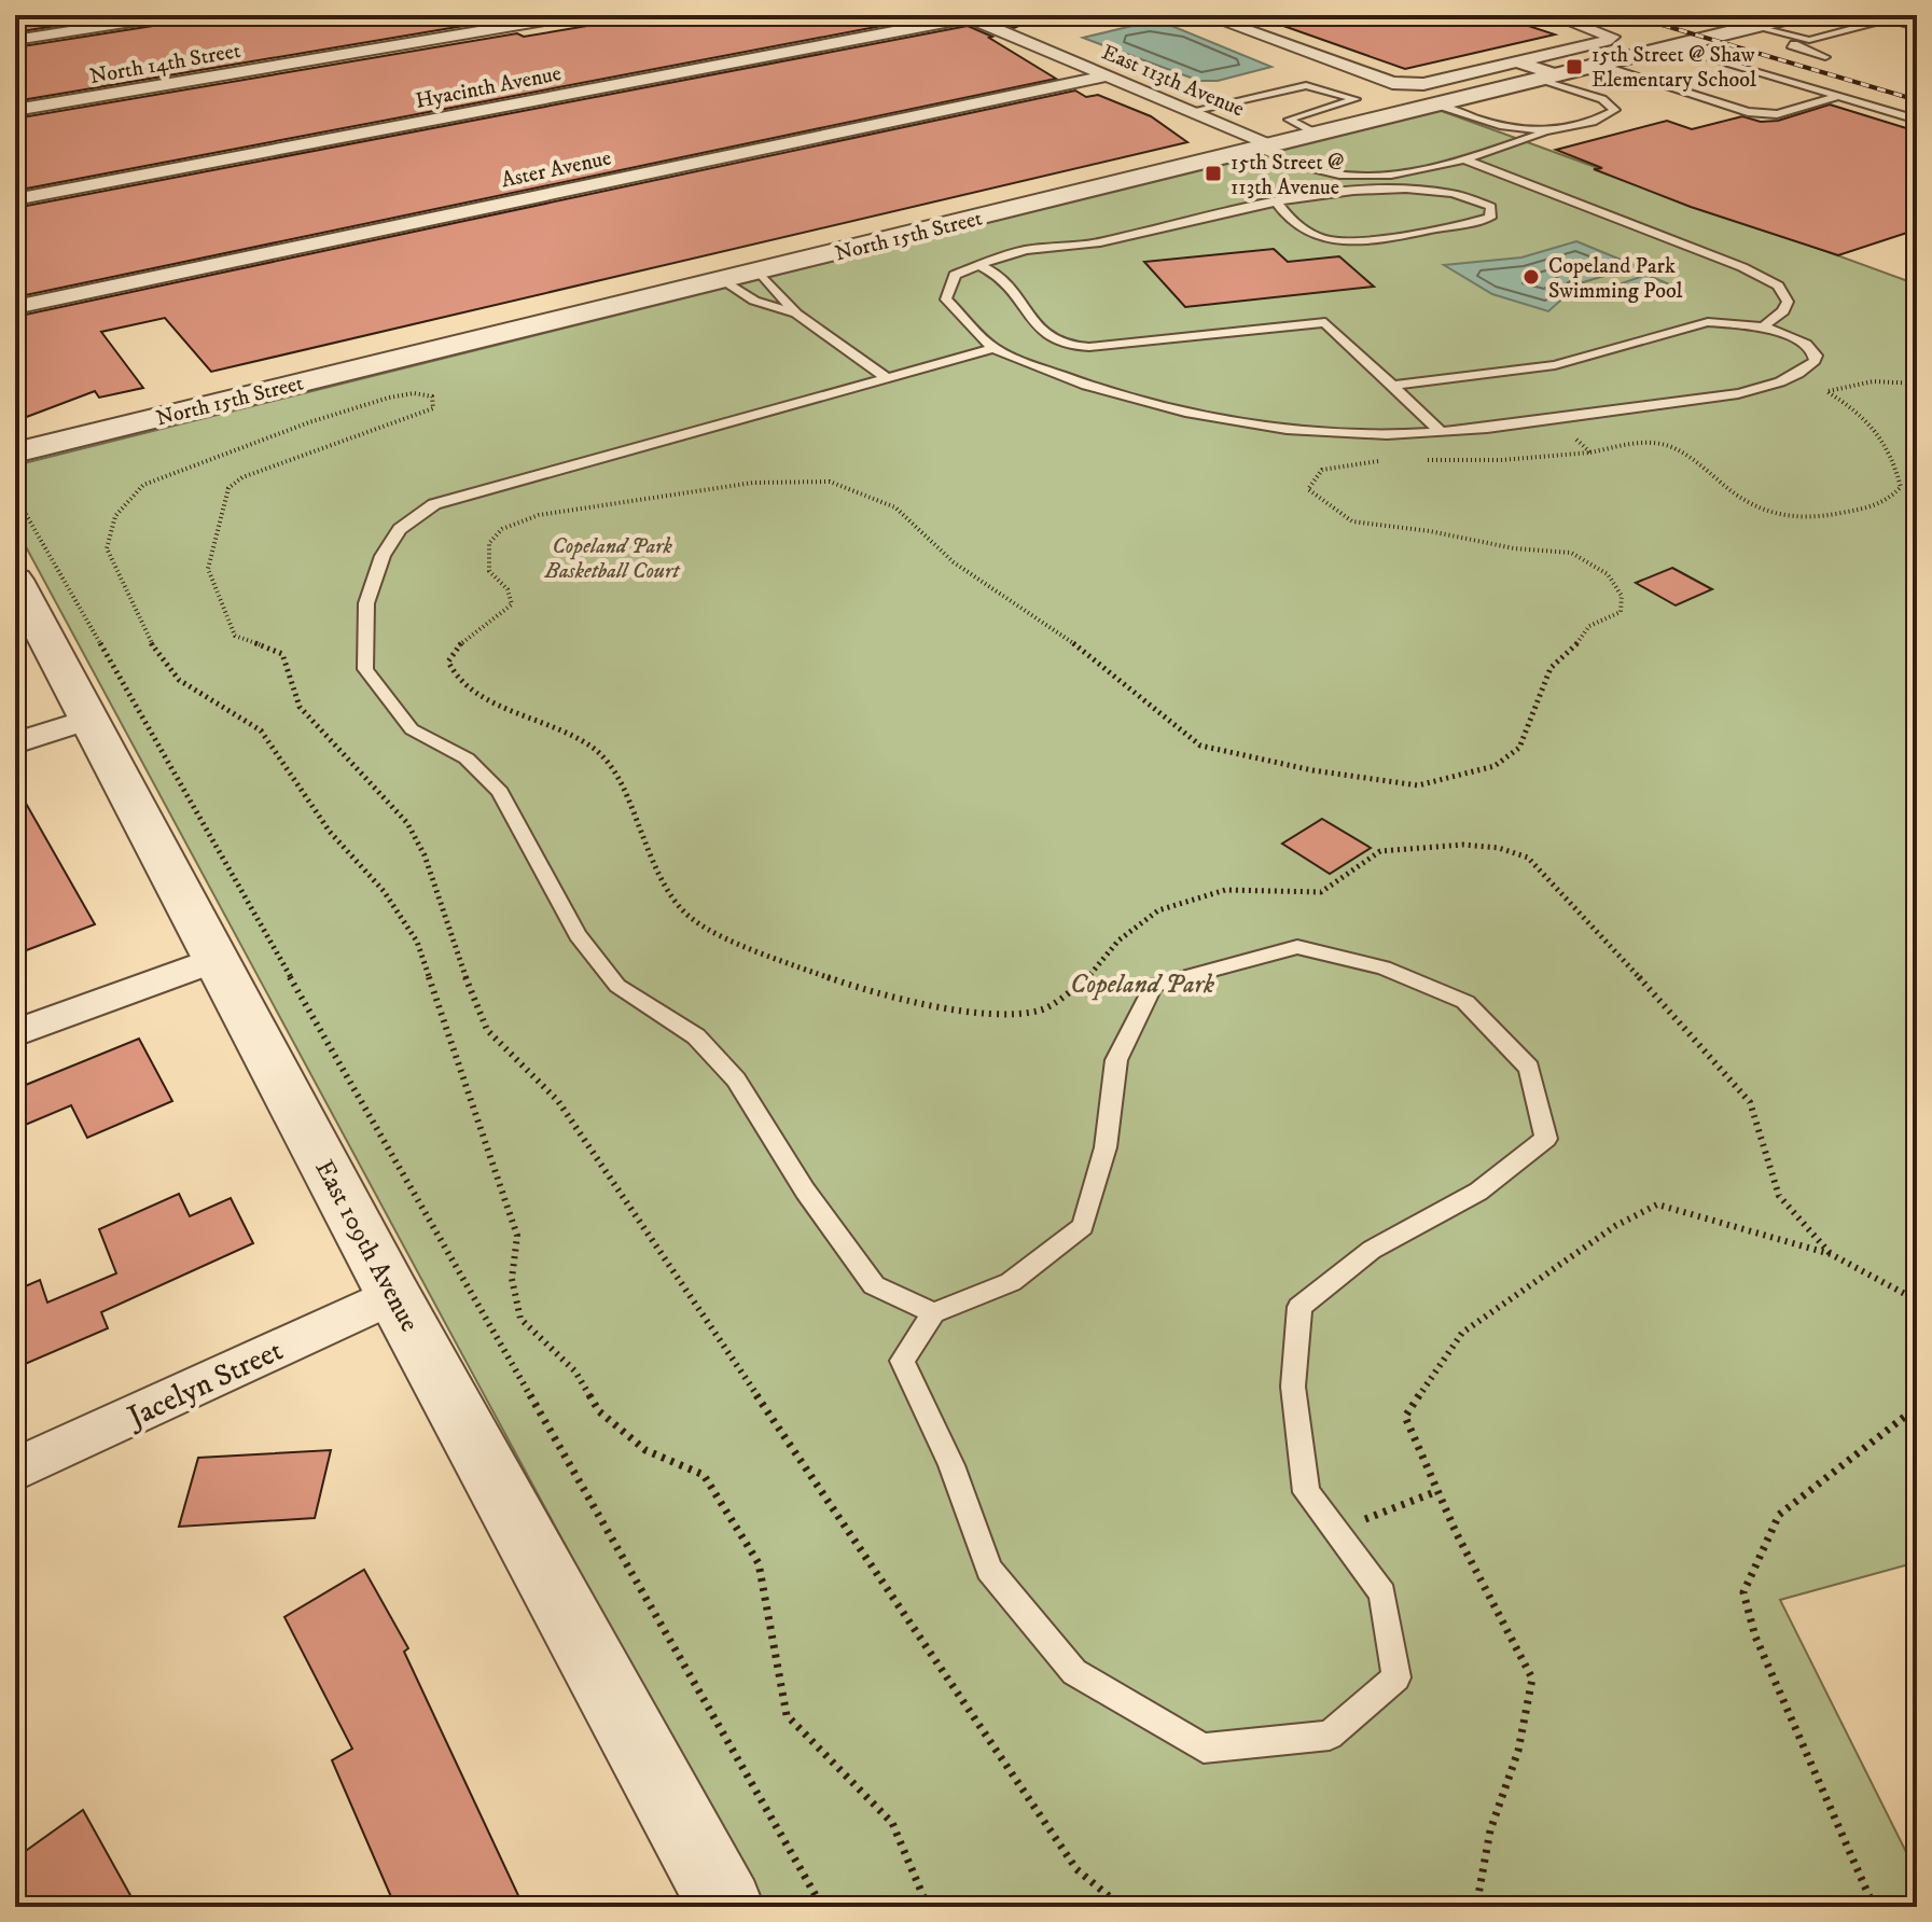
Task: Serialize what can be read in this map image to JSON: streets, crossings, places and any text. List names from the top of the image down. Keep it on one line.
{"streets":{"street":["North 14th Street","East 113th Avenue","Hyacinth Avenue","Aster Avenue","North 15th Street","East 109th Avenue","Jacelyn Street"]},"crossings":[["East 113th Avenue","Hyacinth Avenue"],["East 113th Avenue","Aster Avenue"],["East 113th Avenue","North 15th Street"],["East 109th Avenue","Jacelyn Street"]],"parks":["Copeland Park Basketball Court","Copeland Park"],"places":{"transit":["15th Street @ Shaw Elementary School","15th Street @ 113th Avenue"],"other":["Copeland Park Swimming Pool"]}}
